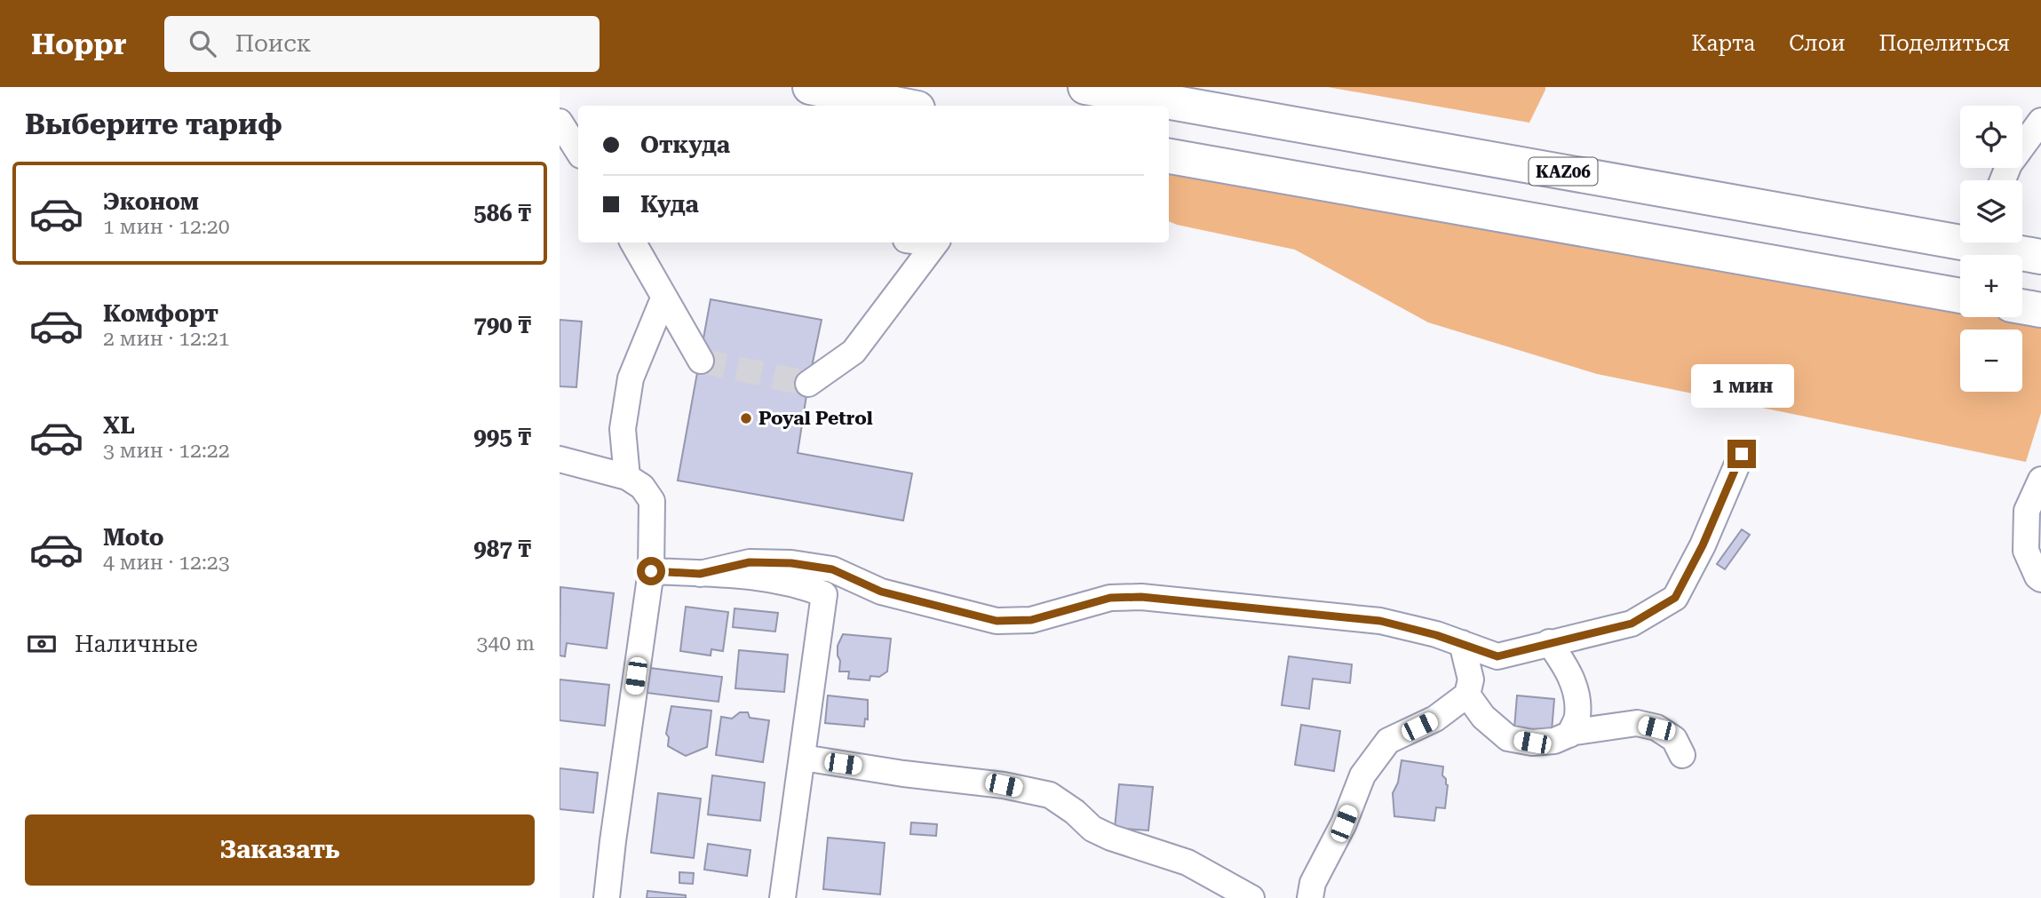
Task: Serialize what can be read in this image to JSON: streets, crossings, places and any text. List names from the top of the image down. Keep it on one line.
{"streets":{"highway":["KАZ06"]},"places":["Poyal Petrol"],"page":{"header":"Hoppr","search":"Поиск","nav":["Карта","Слои","Поделиться"],"heading":"Выберите тариф","map_buttons":["+","−"],"banner":["Откуда","Куда"],"list":[{"name":"Эконом","note":"1 мин · 12:20","value":"586 ₸"},{"name":"Комфорт","note":"2 мин · 12:21","value":"790 ₸"},{"name":"XL","note":"3 мин · 12:22","value":"995 ₸"},{"name":"Moto","note":"4 мин · 12:23","value":"987 ₸"}],"bubble":"1 мин","pay":["Наличные","340 m"],"buttons":"Заказать"}}
